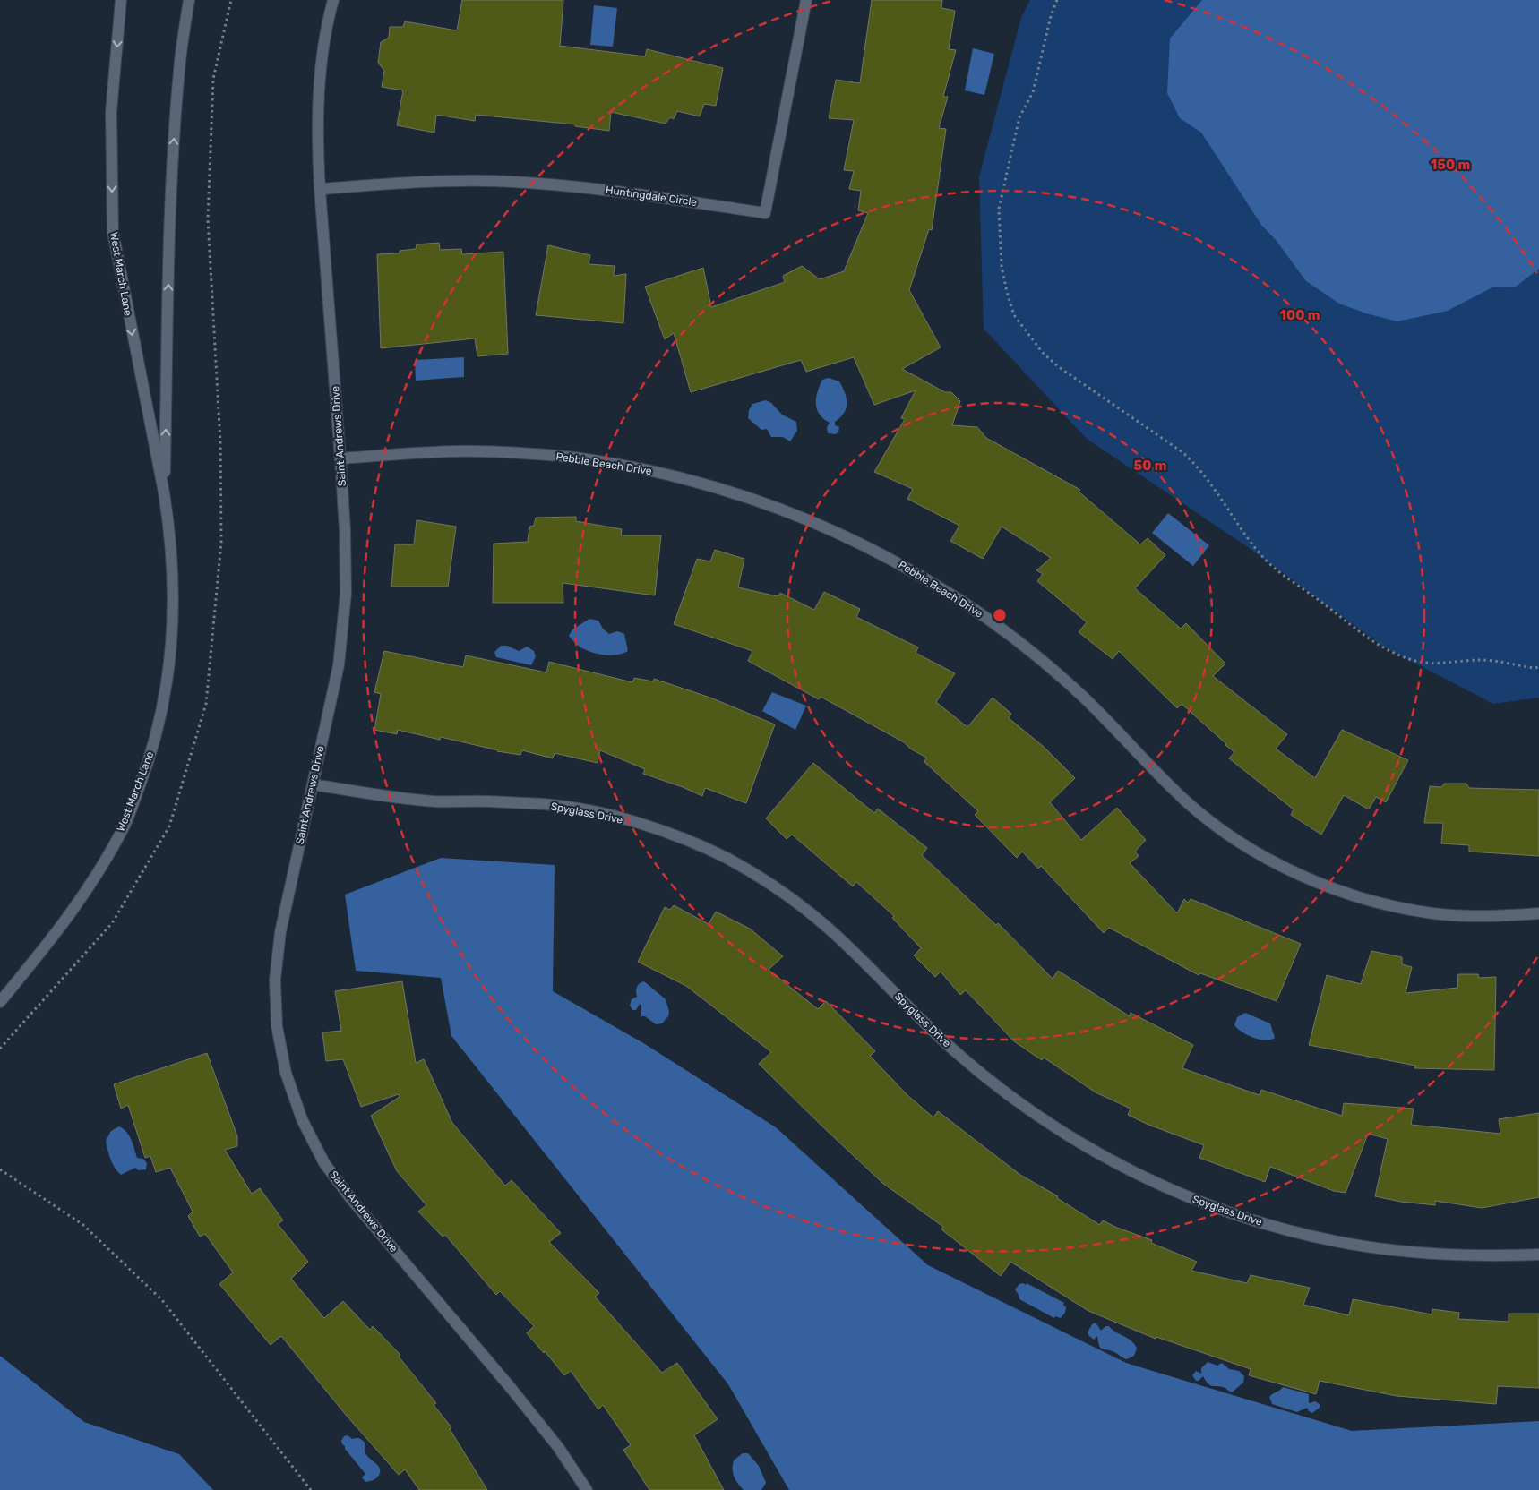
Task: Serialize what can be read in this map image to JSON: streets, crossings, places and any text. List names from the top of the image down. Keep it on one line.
{"streets":{"street":["Huntingdale Circle","West March Lane","Saint Andrews Drive","Pebble Beach Drive","Spyglass Drive"]},"crossings":[["Huntingdale Circle","Saint Andrews Drive"],["Saint Andrews Drive","Pebble Beach Drive"],["Saint Andrews Drive","Spyglass Drive"]],"rings":["150 m","100 m","50 m"]}
